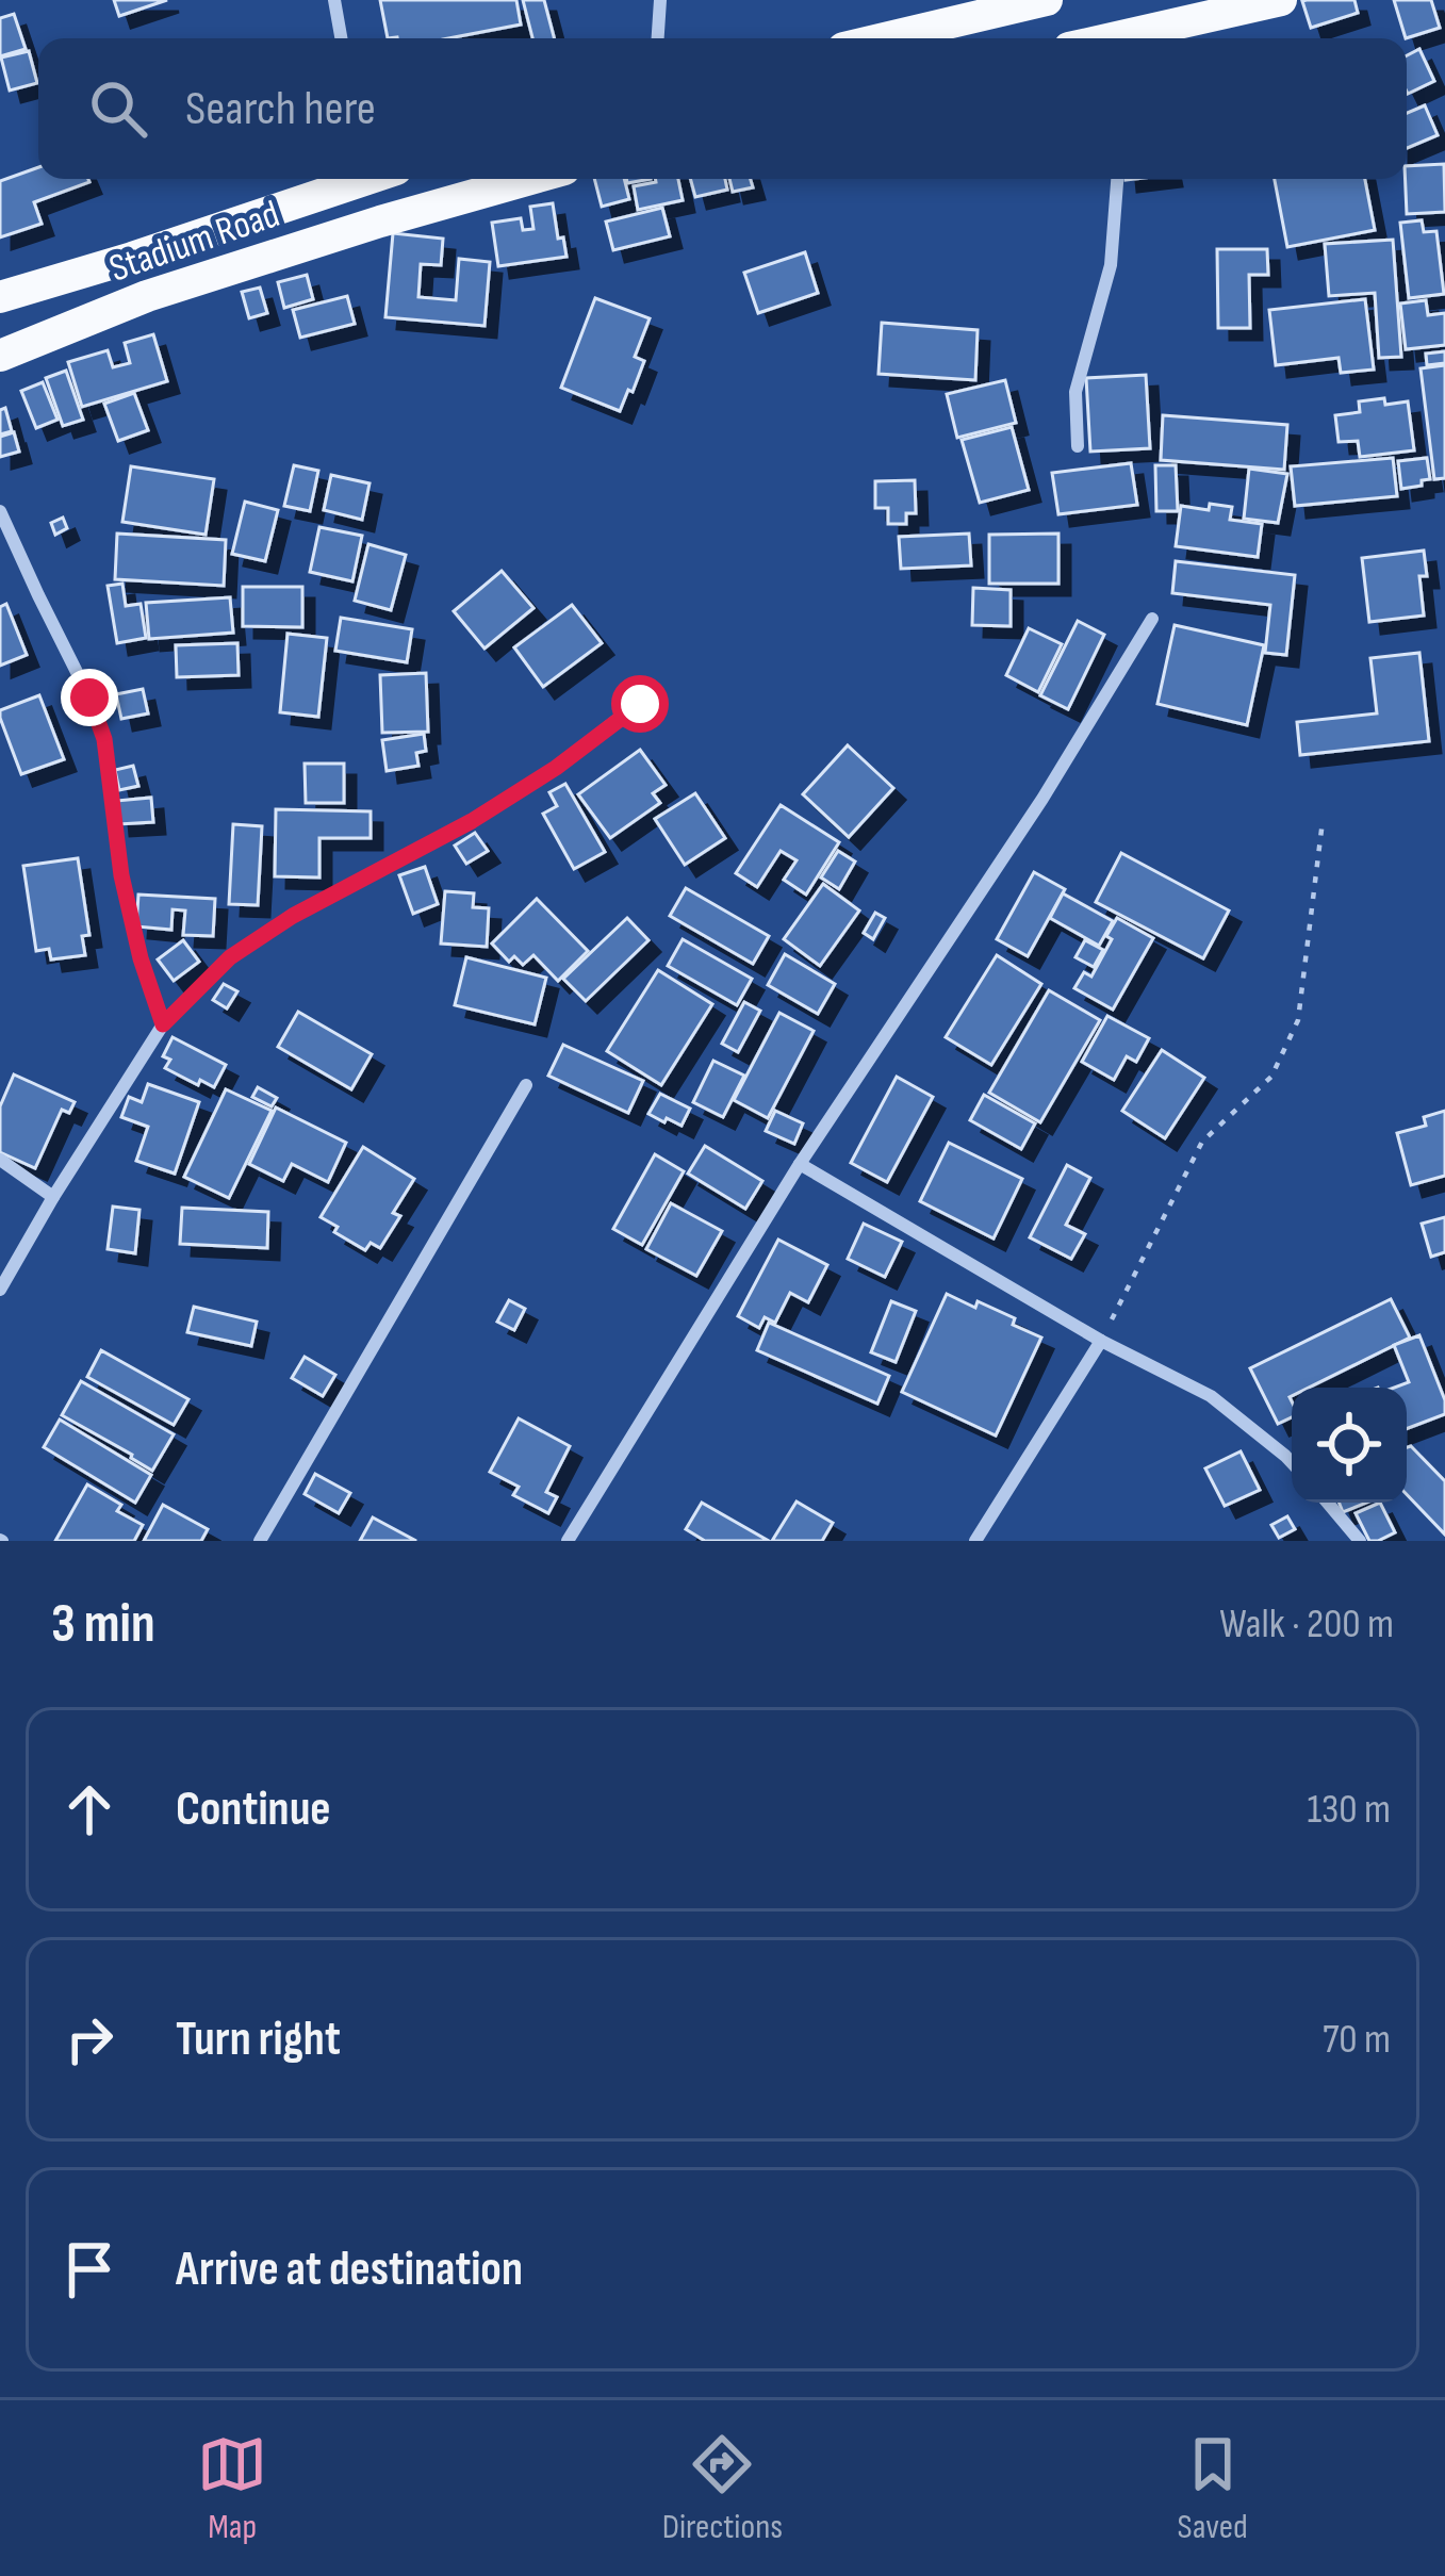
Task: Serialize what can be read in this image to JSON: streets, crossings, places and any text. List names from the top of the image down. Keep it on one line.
{"streets":{"main road":["Stadium Road"]},"page":{"search":"Search here","heading":["3 min","Walk · 200 m"],"list":[["Continue","130 m"],["Turn right","70 m"],"Arrive at destination"],"nav":["Map","Directions","Saved"]}}
